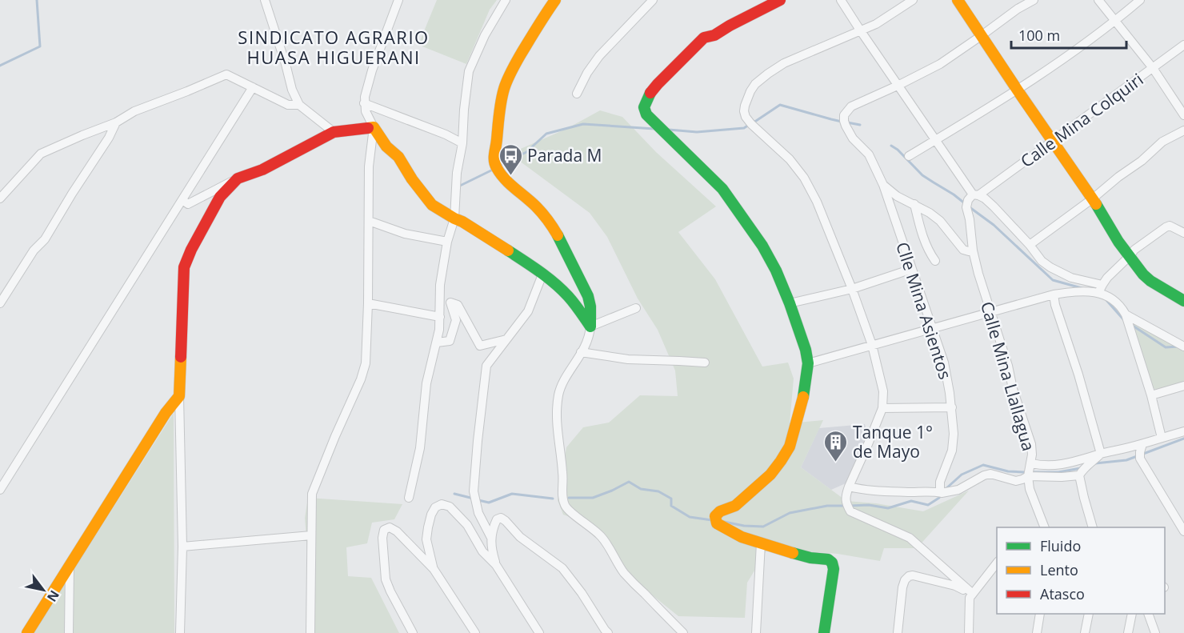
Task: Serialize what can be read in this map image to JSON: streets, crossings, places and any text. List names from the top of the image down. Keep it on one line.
{"streets":{"street":["Calle Mina Colquiri","Clle Mina Asientos","Calle Mina Llallagua"]},"crossings":[["Calle Mina Colquiri","Calle Mina Llallagua"]],"districts":["SINDICATO AGRARIO HUASA HIGUERANI"],"places":{"bus stop":["Parada M"],"building":["Tanque 1° de Mayo"]},"legend":["Fluido","Lento","Atasco"],"scale_bar":"100 m","north":"bottom right"}
